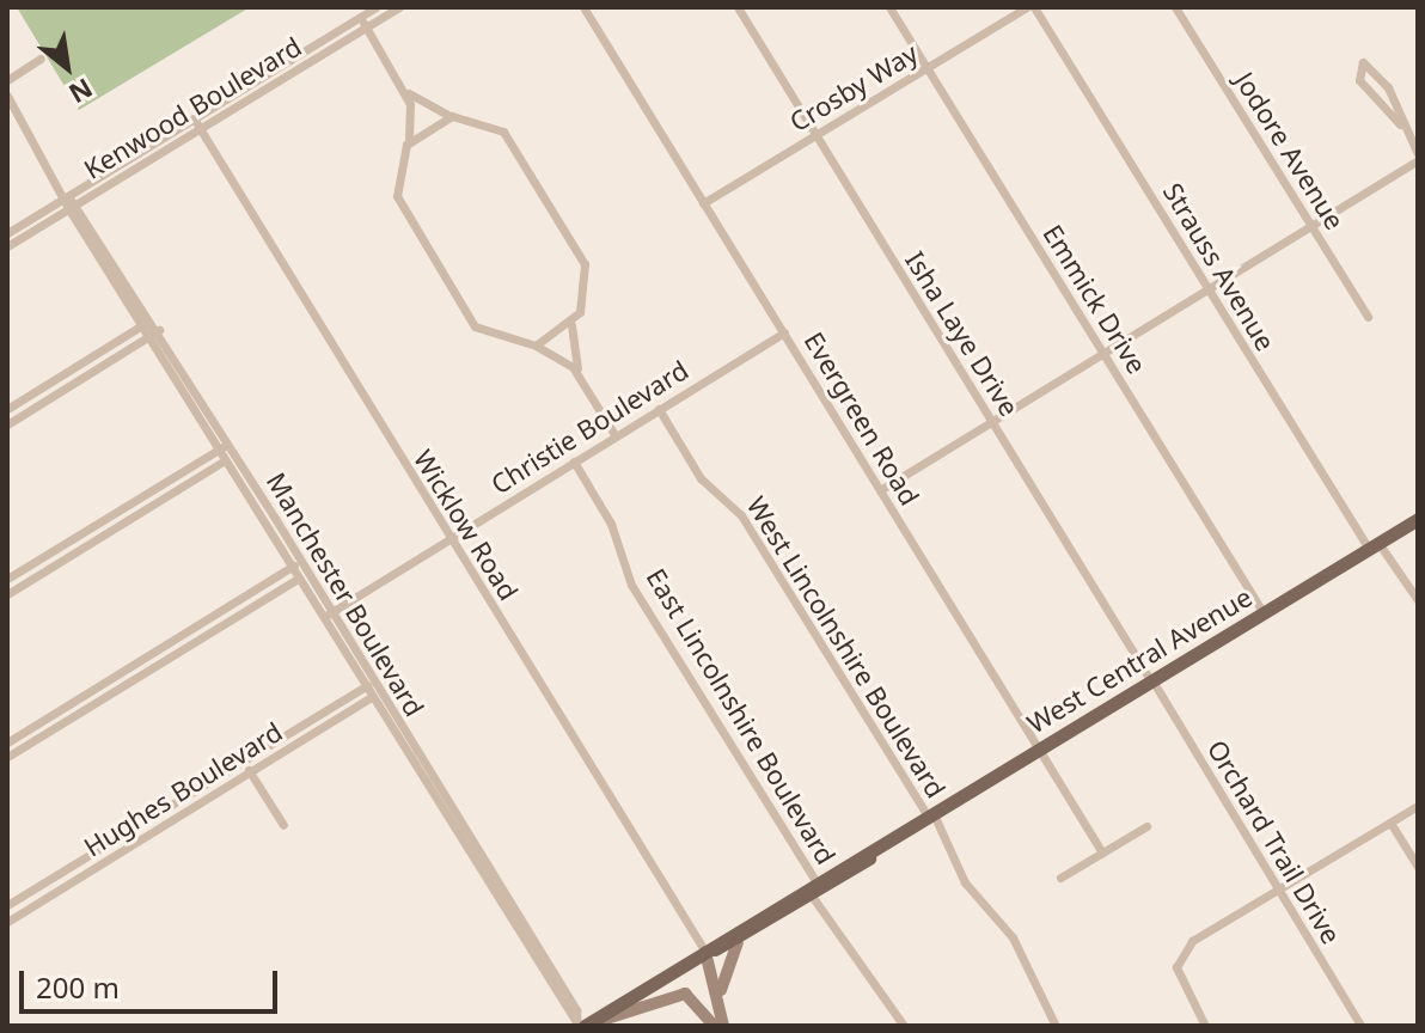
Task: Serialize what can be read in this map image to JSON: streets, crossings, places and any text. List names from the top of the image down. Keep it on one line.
{"streets":{"main road":["West Central Avenue"],"street":["Crosby Way","Kenwood Boulevard","Jodore Avenue","Strauss Avenue","Emmick Drive","Isha Laye Drive","Evergreen Road","Christie Boulevard","Wicklow Road","Manchester Boulevard","West Lincolnshire Boulevard","East Lincolnshire Boulevard","Hughes Boulevard","Orchard Trail Drive"]},"crossings":[["Crosby Way","Strauss Avenue"],["Crosby Way","Emmick Drive"],["Crosby Way","Isha Laye Drive"],["Crosby Way","Evergreen Road"],["Kenwood Boulevard","Wicklow Road"],["Kenwood Boulevard","Manchester Boulevard"],["Strauss Avenue","West Central Avenue"],["Emmick Drive","West Central Avenue"],["Isha Laye Drive","West Central Avenue"],["Isha Laye Drive","Orchard Trail Drive"],["Evergreen Road","Christie Boulevard"],["Evergreen Road","West Central Avenue"],["Christie Boulevard","Wicklow Road"],["Christie Boulevard","Manchester Boulevard"],["Christie Boulevard","West Lincolnshire Boulevard"],["Christie Boulevard","East Lincolnshire Boulevard"],["Wicklow Road","West Central Avenue"],["Manchester Boulevard","West Central Avenue"],["Manchester Boulevard","Hughes Boulevard"],["West Lincolnshire Boulevard","West Central Avenue"],["West Central Avenue","East Lincolnshire Boulevard"],["West Central Avenue","Orchard Trail Drive"]],"scale_bar":"200 m","north":"bottom right"}
